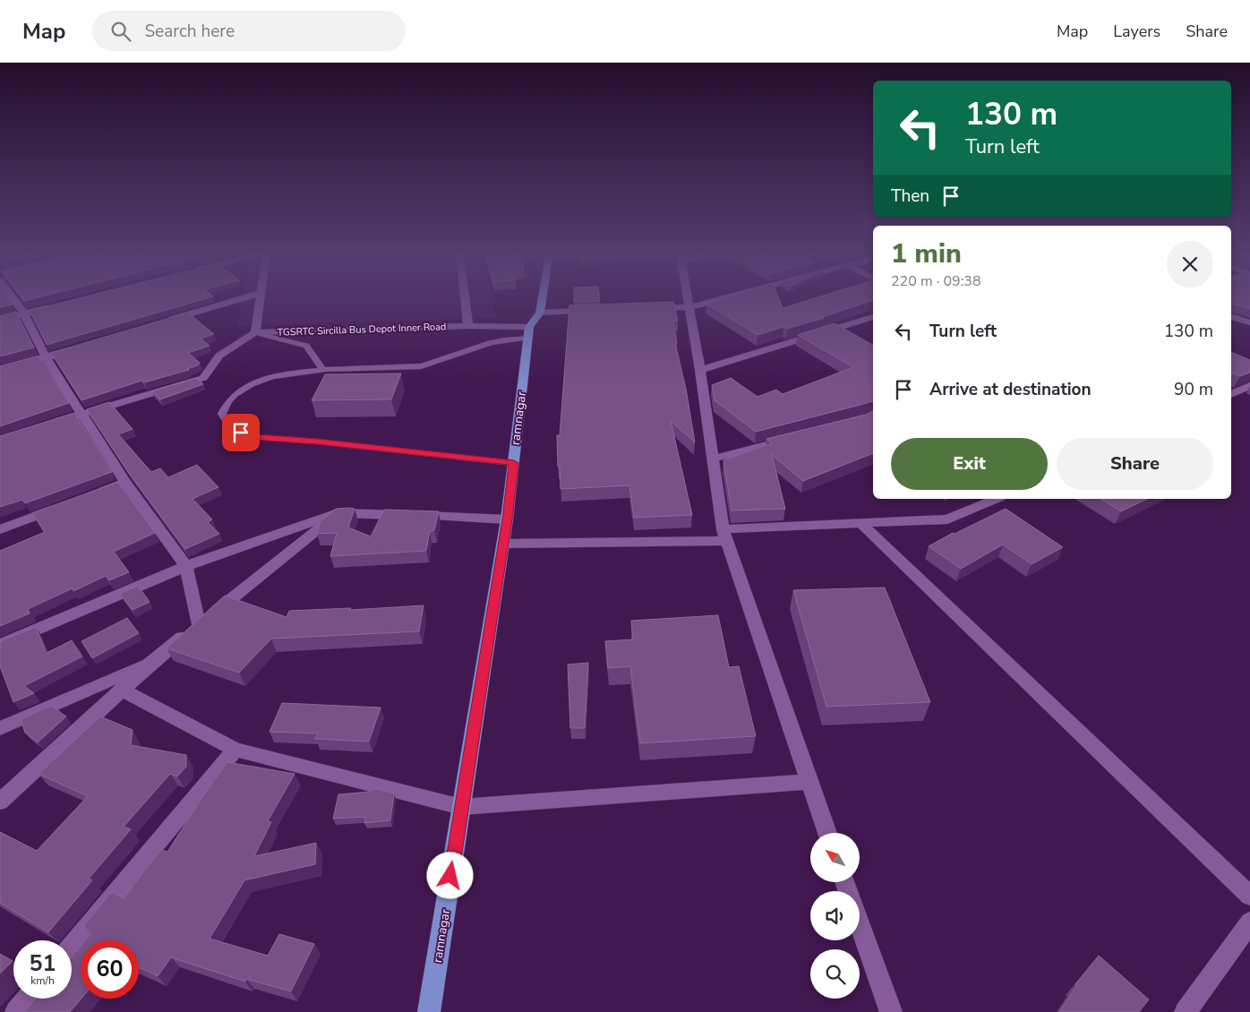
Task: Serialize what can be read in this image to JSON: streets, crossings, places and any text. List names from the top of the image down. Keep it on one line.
{"streets":{"main road":["ramnagar"],"street":["TGSRTC Sircilla Bus Depot Inner Road"]},"crossings":[["TGSRTC Sircilla Bus Depot Inner Road","ramnagar"]],"north":"top left","page":{"header":"Map","search":"Search here","nav":["Map","Layers","Share"],"turn":["130 m","Turn left"],"then":"Then","heading":["1 min","220 m · 09:38"],"list":[{"name":"Turn left","value":"130 m"},{"name":"Arrive at destination","value":"90 m"}],"buttons":["Exit","Share"],"speed":"51 km/h","limit":"60"}}
